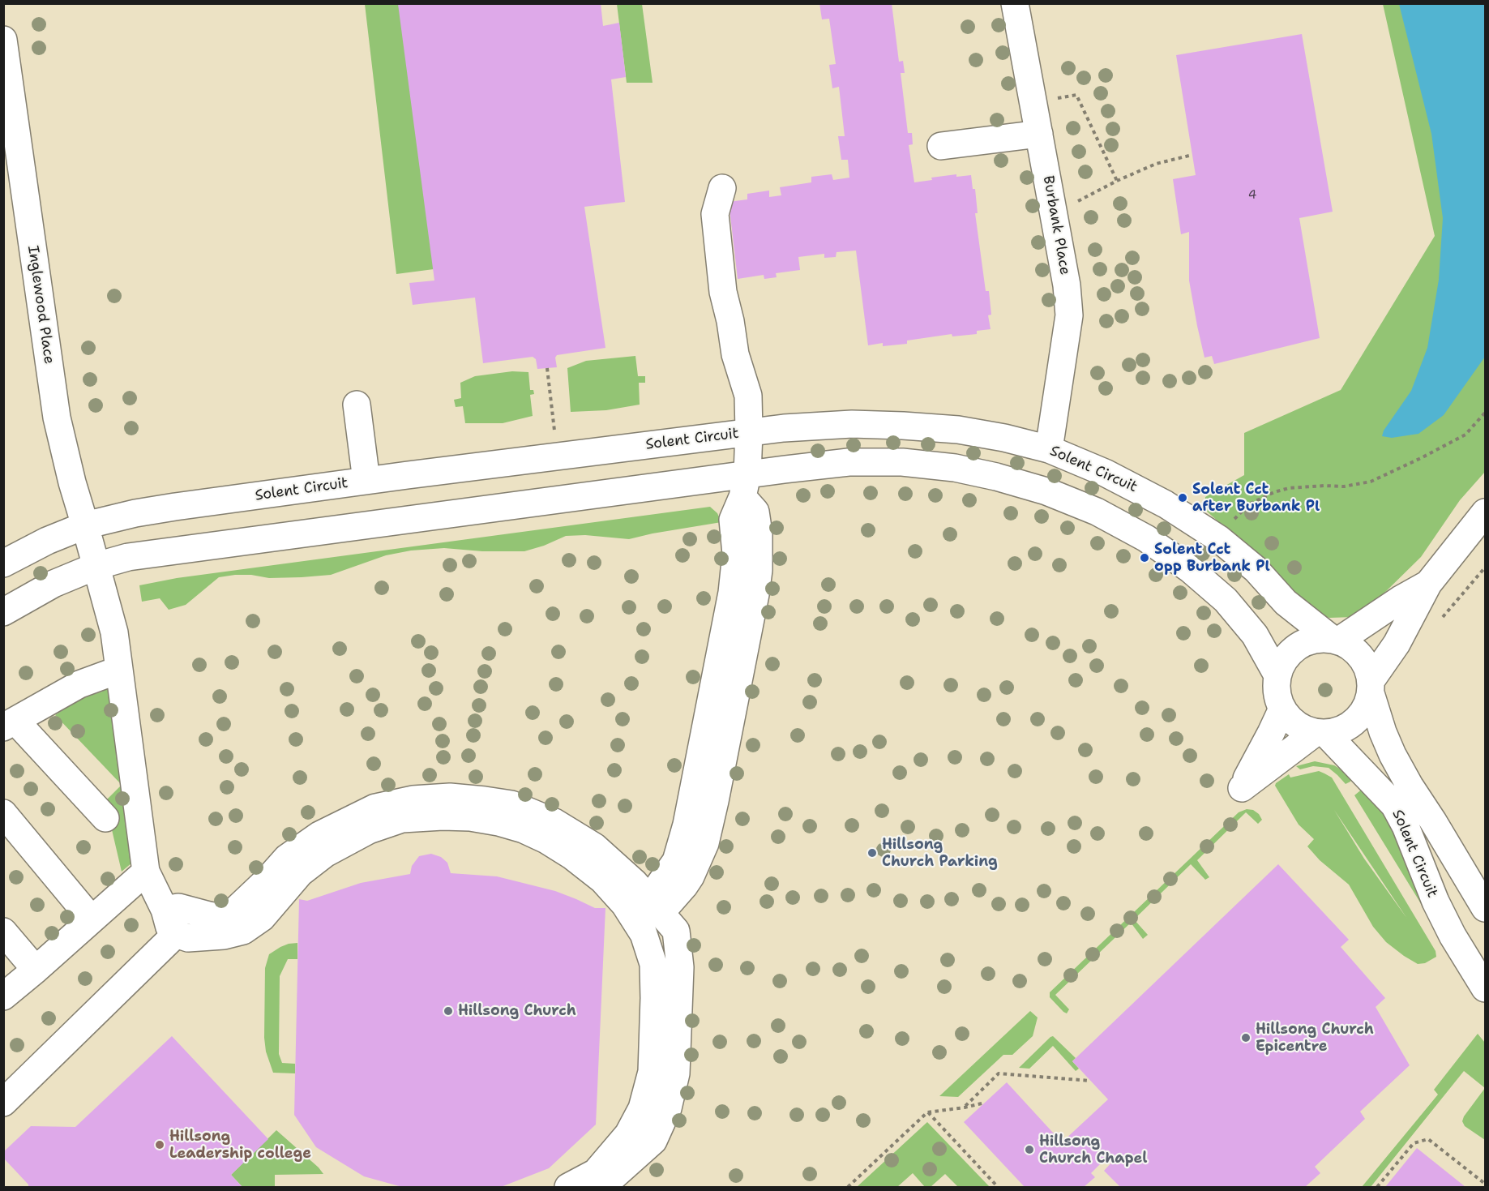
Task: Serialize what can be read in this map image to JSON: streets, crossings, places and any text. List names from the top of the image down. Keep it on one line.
{"streets":{"street":["Burbank Place","Inglewood Place","Solent Circuit"]},"crossings":[["Burbank Place","Solent Circuit"],["Inglewood Place","Solent Circuit"]],"places":["Solent Cct after Burbank Pl","Solent Cct opp Burbank Pl","Hillsong Church Parking","Hillsong Church","Hillsong Church Epicentre","Hillsong Leadership college","Hillsong Church Chapel"],"house_numbers":["4"]}
